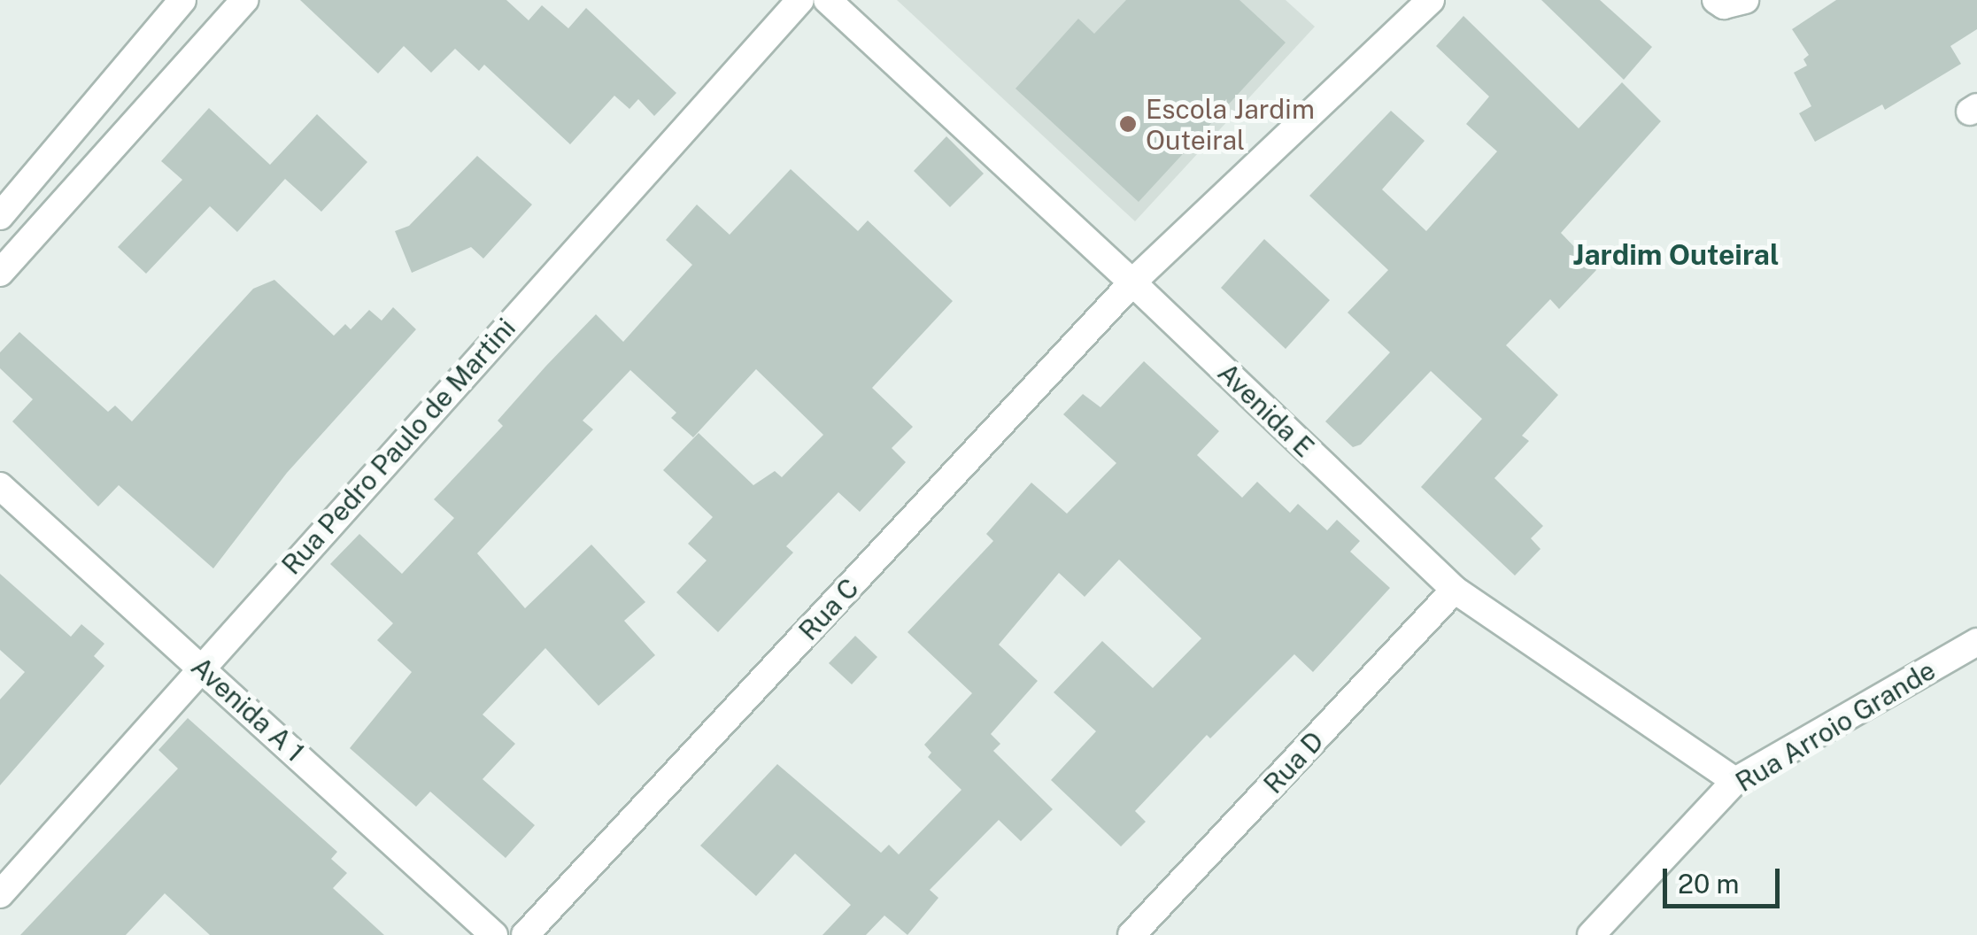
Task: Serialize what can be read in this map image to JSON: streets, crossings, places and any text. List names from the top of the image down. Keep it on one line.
{"streets":{"street":["Avenida E","Rua Pedro Paulo de Martini","Rua C","Avenida A 1","Rua Arroio Grande","Rua D"]},"crossings":[["Avenida E","Rua C"],["Avenida E","Rua Arroio Grande"],["Avenida E","Rua D"],["Rua Pedro Paulo de Martini","Avenida A 1"]],"districts":["Jardim Outeiral"],"places":["Escola Jardim Outeiral"],"scale_bar":"20 m"}
